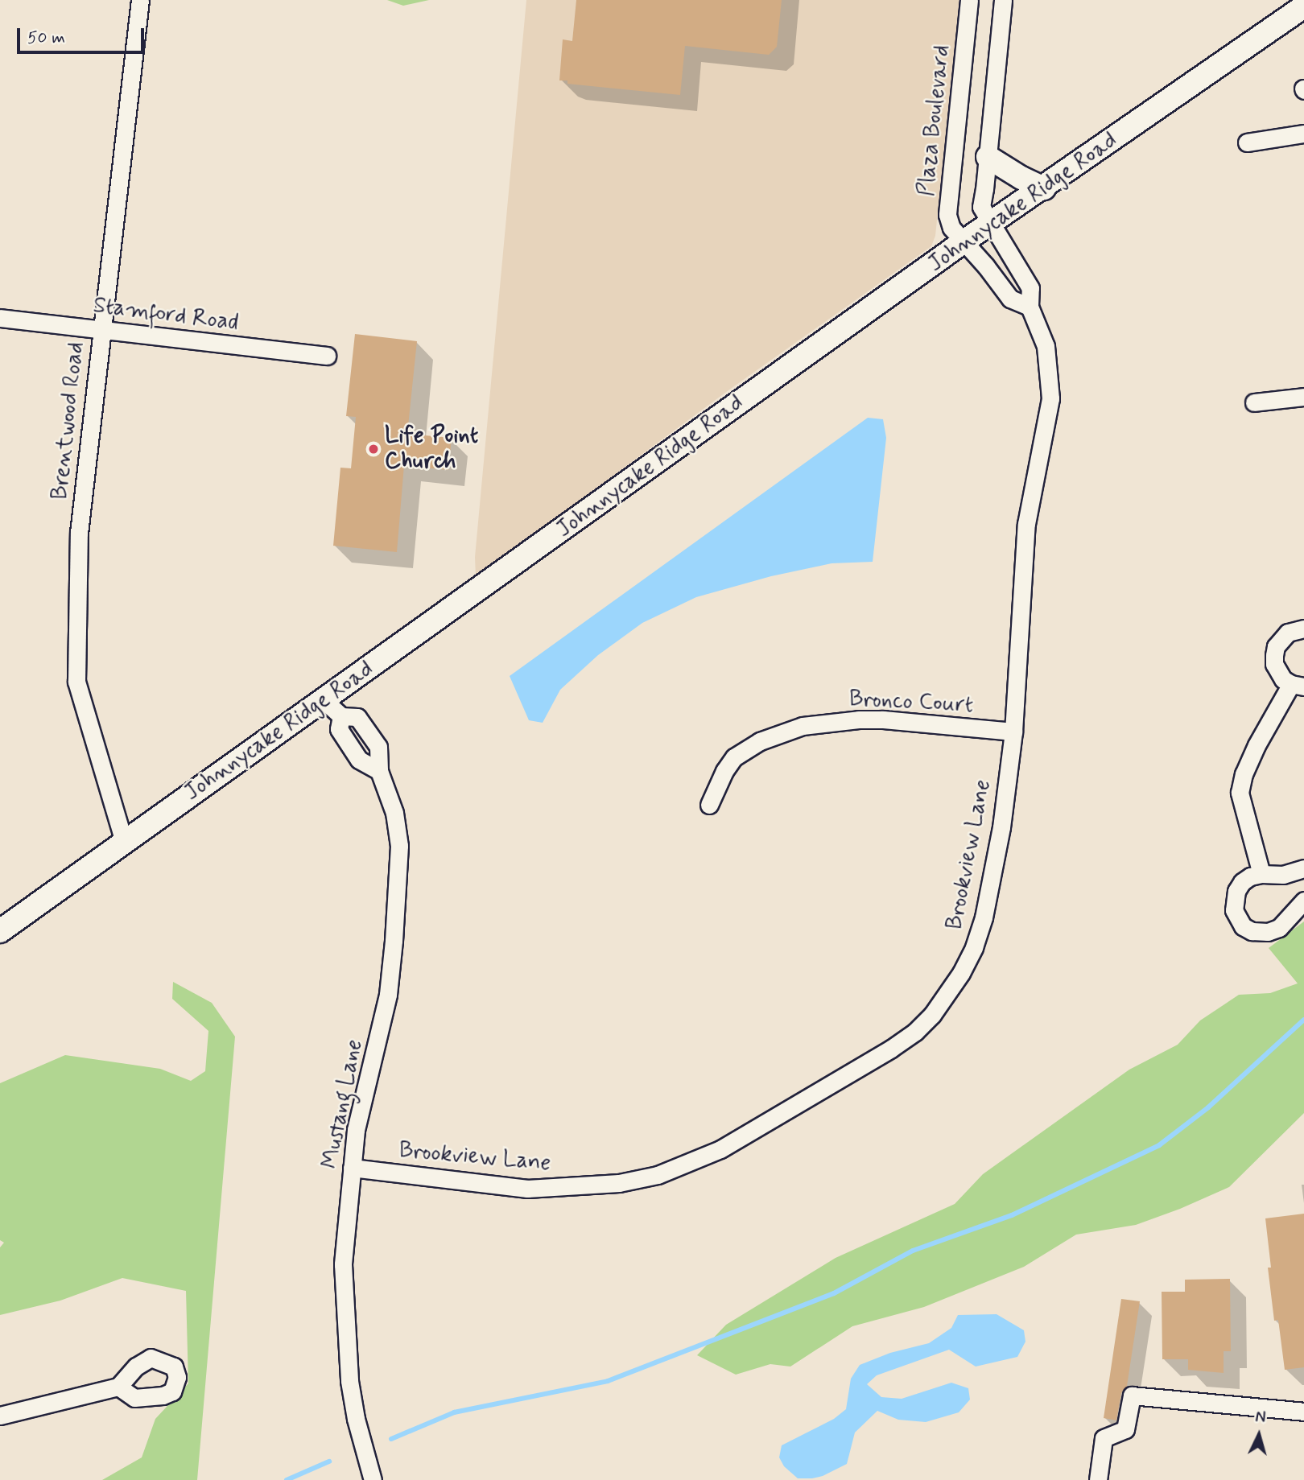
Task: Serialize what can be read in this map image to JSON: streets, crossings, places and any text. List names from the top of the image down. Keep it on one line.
{"streets":{"main road":["Johnnycake Ridge Road"],"street":["Plaza Boulevard","Stamford Road","Brentwood Road","Bronco Court","Brookview Lane","Mustang Lane"]},"crossings":[["Plaza Boulevard","Johnnycake Ridge Road"],["Johnnycake Ridge Road","Brentwood Road"],["Johnnycake Ridge Road","Brookview Lane"],["Johnnycake Ridge Road","Mustang Lane"],["Stamford Road","Brentwood Road"],["Bronco Court","Brookview Lane"],["Brookview Lane","Mustang Lane"]],"places":["Life Point Church"],"scale_bar":"50 m","north":"top"}
